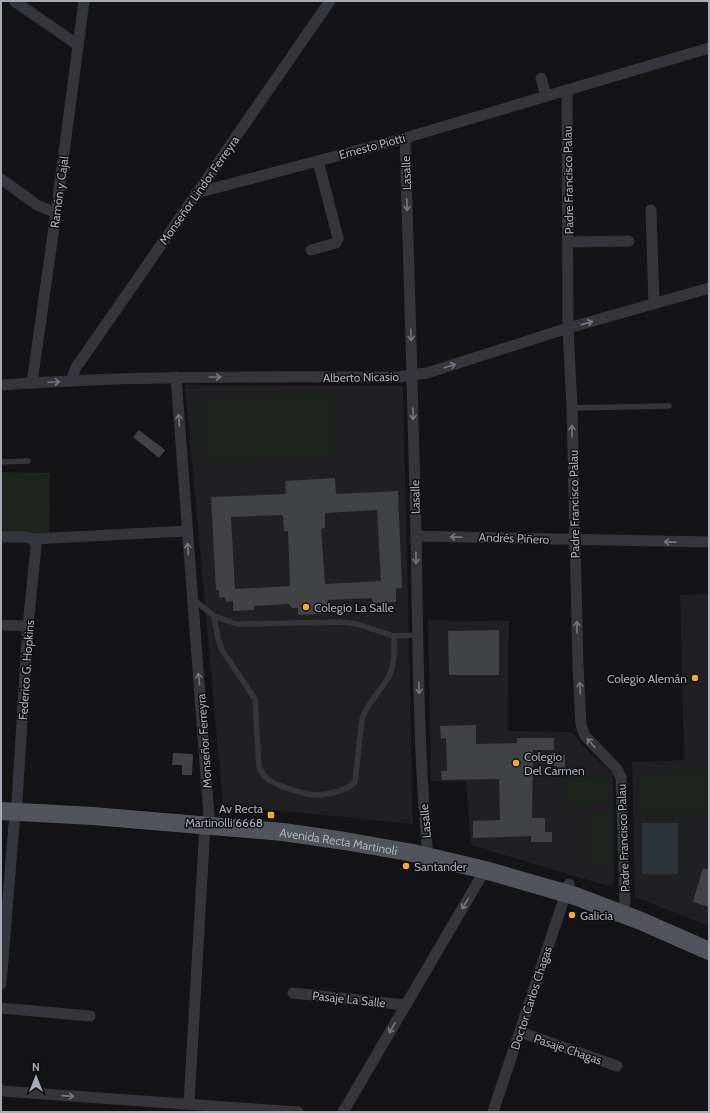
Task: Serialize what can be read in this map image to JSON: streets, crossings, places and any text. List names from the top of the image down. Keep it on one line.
{"streets":{"main road":["Avenida Recta Martinoli"],"street":["Ernesto Piotti","Lasalle","Padre Francisco Palau","Monseñor Lindor Ferreyra","Ramón y Cajal","Alberto Nicasio","Andrés Piñero","Federico G. Hopkins","Monseñor Ferreyra","Doctor Carlos Chagas","Pasaje La Salle","Pasaje Chagas"]},"crossings":[["Ernesto Piotti","Lasalle"],["Ernesto Piotti","Padre Francisco Palau"],["Ernesto Piotti","Monseñor Lindor Ferreyra"],["Lasalle","Alberto Nicasio"],["Lasalle","Andrés Piñero"],["Lasalle","Avenida Recta Martinoli"],["Padre Francisco Palau","Alberto Nicasio"],["Padre Francisco Palau","Andrés Piñero"],["Padre Francisco Palau","Avenida Recta Martinoli"],["Monseñor Lindor Ferreyra","Alberto Nicasio"],["Ramón y Cajal","Alberto Nicasio"],["Alberto Nicasio","Monseñor Ferreyra"],["Federico G. Hopkins","Avenida Recta Martinoli"],["Monseñor Ferreyra","Avenida Recta Martinoli"],["Avenida Recta Martinoli","Doctor Carlos Chagas"],["Doctor Carlos Chagas","Pasaje Chagas"]],"one_way":["Lasalle","Padre Francisco Palau","Alberto Nicasio","Andrés Piñero","Monseñor Ferreyra"],"places":{"other":["Colegio La Salle","Colegio Alemán","Colegio Del Carmen","Santander","Galicia"],"transit":["Av Recta Martinolli 6668"]},"north":"top"}
